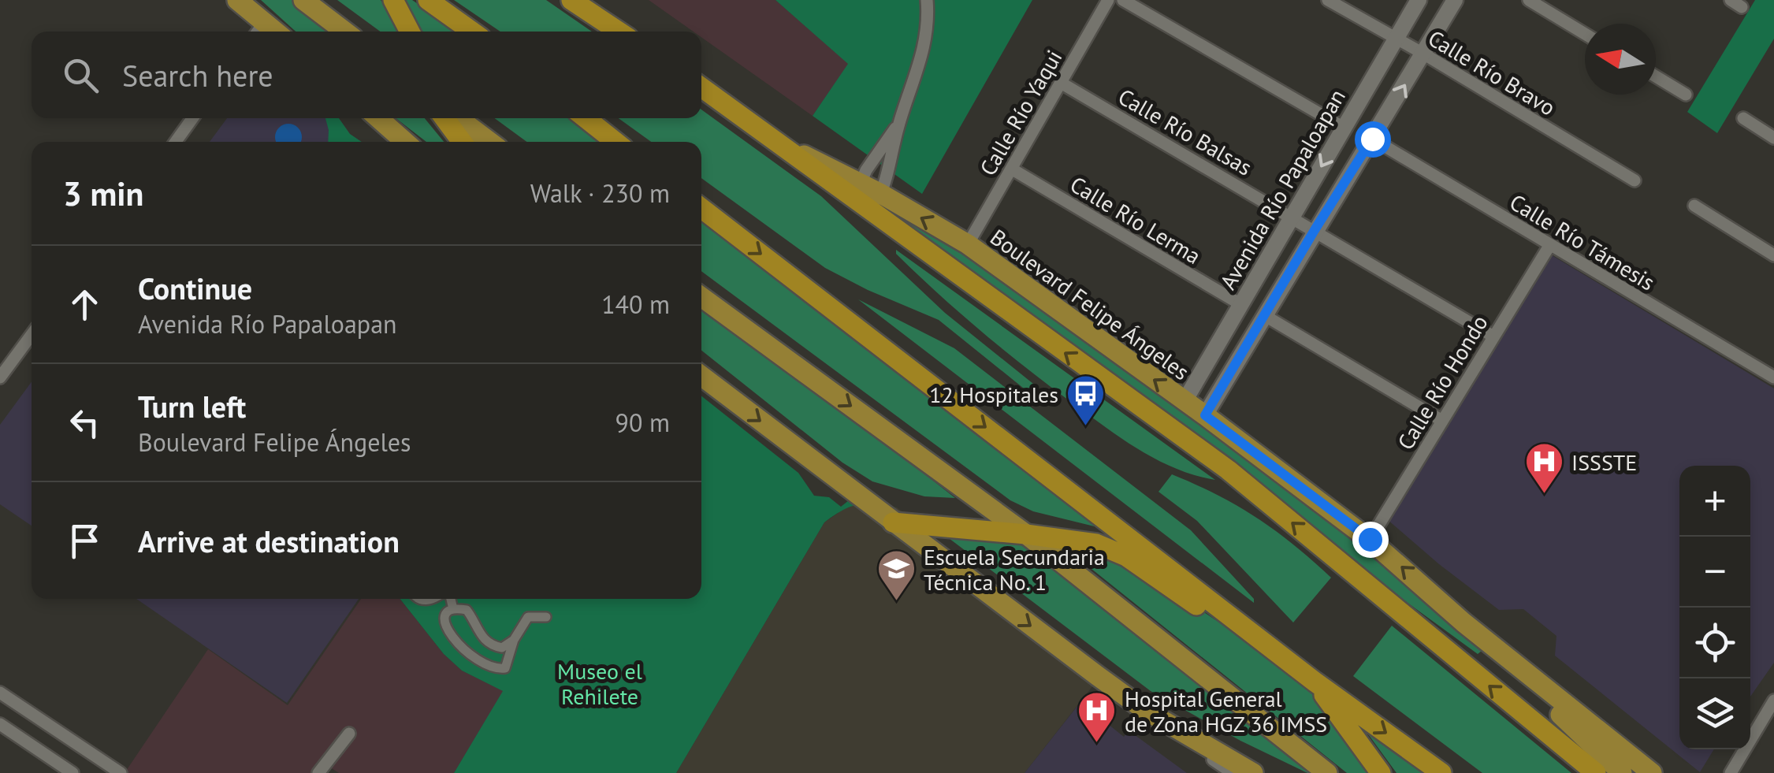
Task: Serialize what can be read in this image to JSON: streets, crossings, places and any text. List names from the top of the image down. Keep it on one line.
{"streets":{"highway":["Boulevard Felipe Ángeles"],"street":["Calle Río Bravo","Calle Río Yaqui","Calle Río Balsas","Avenida Río Papaloapan","Calle Río Lerma","Calle Río Támesis","Calle Río Hondo"]},"crossings":[["Calle Río Bravo","Avenida Río Papaloapan"],["Calle Río Yaqui","Calle Río Balsas"],["Calle Río Yaqui","Calle Río Lerma"],["Calle Río Yaqui","Boulevard Felipe Ángeles"],["Calle Río Balsas","Avenida Río Papaloapan"],["Calle Río Balsas","Calle Río Hondo"],["Avenida Río Papaloapan","Calle Río Lerma"],["Avenida Río Papaloapan","Boulevard Felipe Ángeles"],["Calle Río Támesis","Calle Río Hondo"],["Boulevard Felipe Ángeles","Calle Río Hondo"]],"parks":["Museo el Rehilete"],"places":{"bus stop":["12 Hospitales"],"hospital":["ISSSTE","Hospital General de Zona HGZ 36 IMSS"],"school or university":["Escuela Secundaria Técnica No. 1"]},"north":"left","page":{"search":"Search here","heading":["3 min","Walk · 230 m"],"list":[["Continue","Avenida Río Papaloapan","140 m"],["Turn left","Boulevard Felipe Ángeles","90 m"],"Arrive at destination"],"map_buttons":["+","−"]}}
